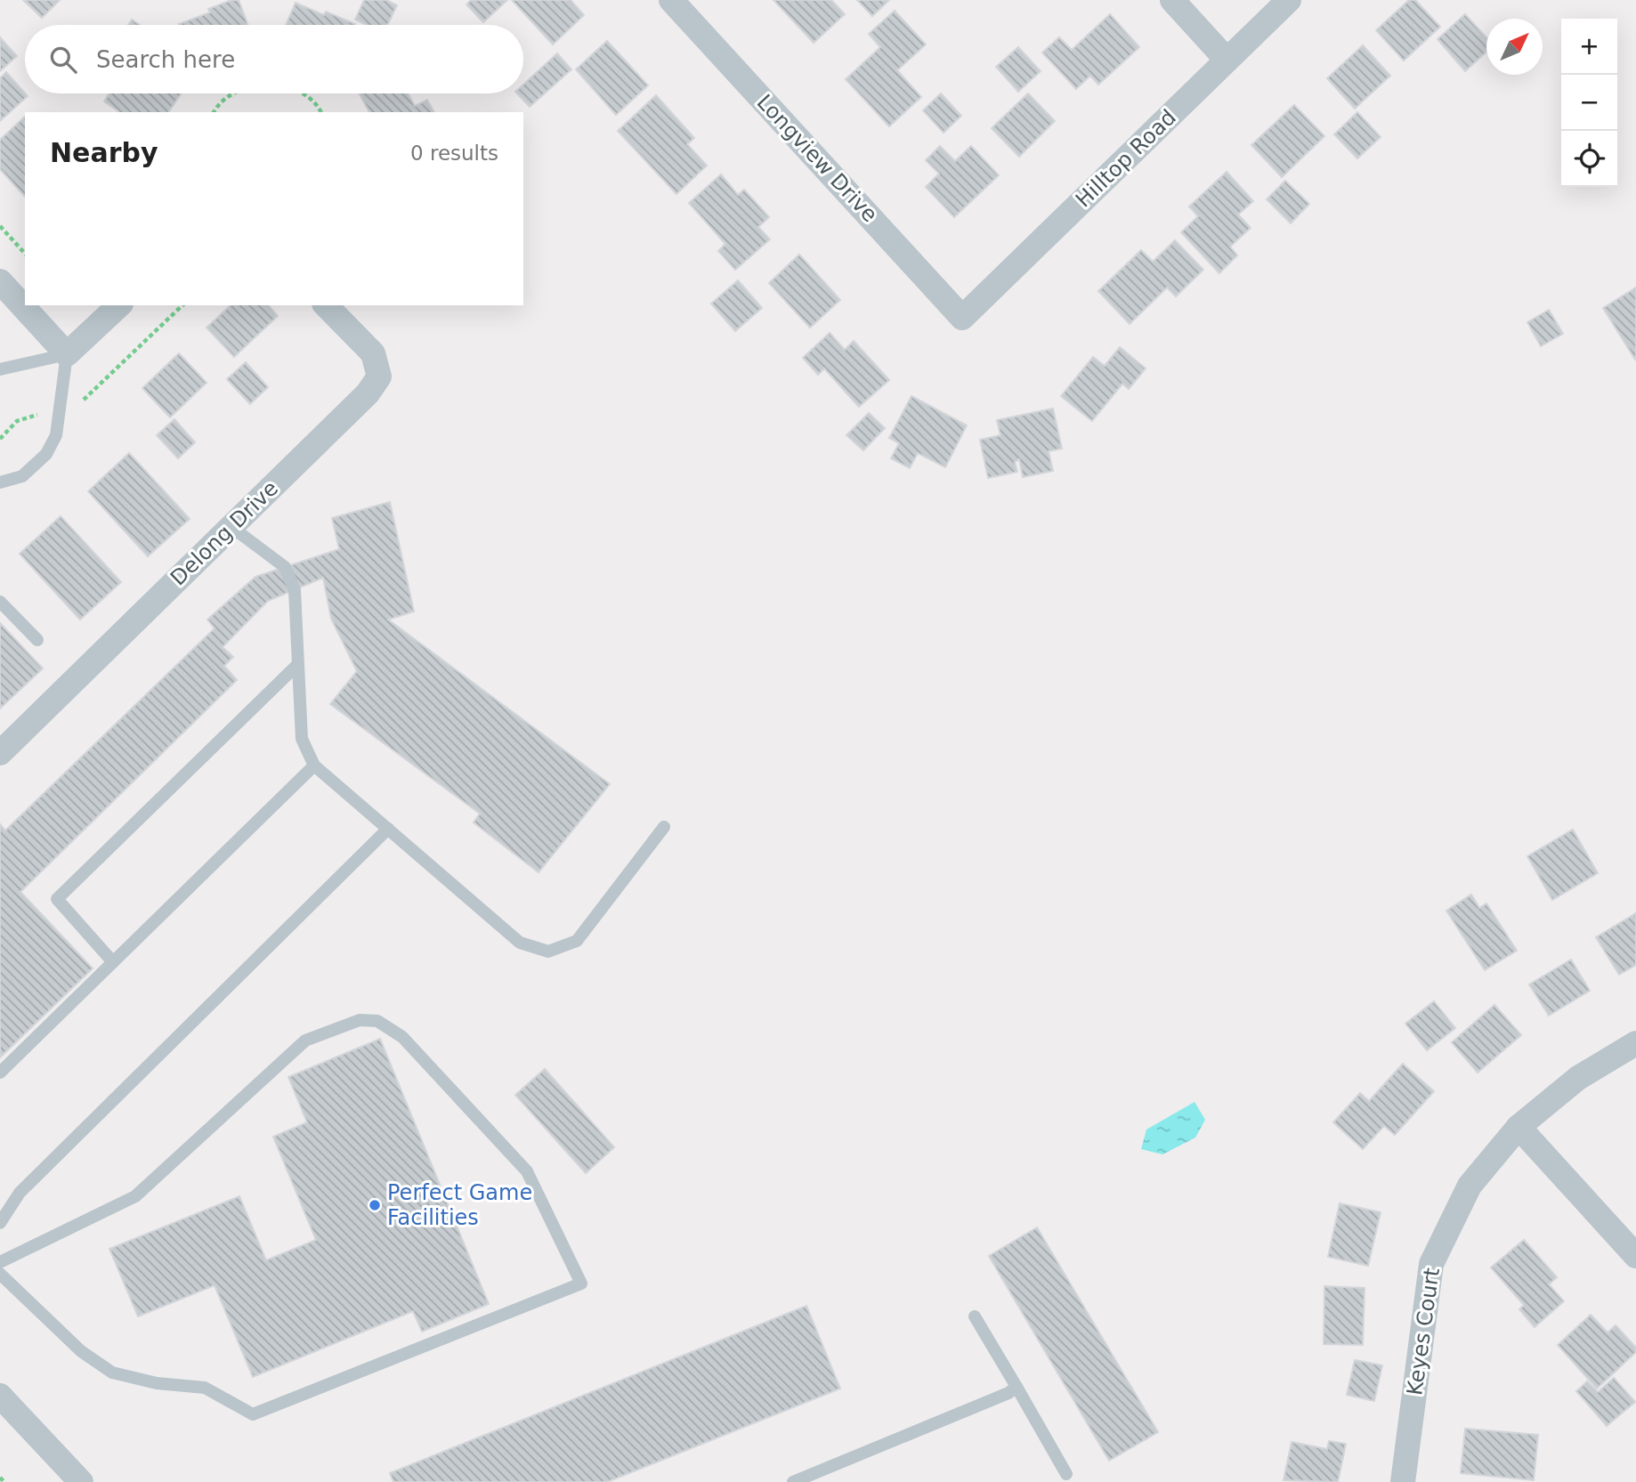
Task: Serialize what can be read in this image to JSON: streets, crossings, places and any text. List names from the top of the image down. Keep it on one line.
{"streets":{"street":["Longview Drive","Hilltop Road","Delong Drive","Keyes Court"]},"crossings":[["Longview Drive","Hilltop Road"]],"places":["Perfect Game Facilities"],"north":"top right","page":{"map_buttons":["+","−"],"search":"Search here","heading":["Nearby","0 results"]}}
